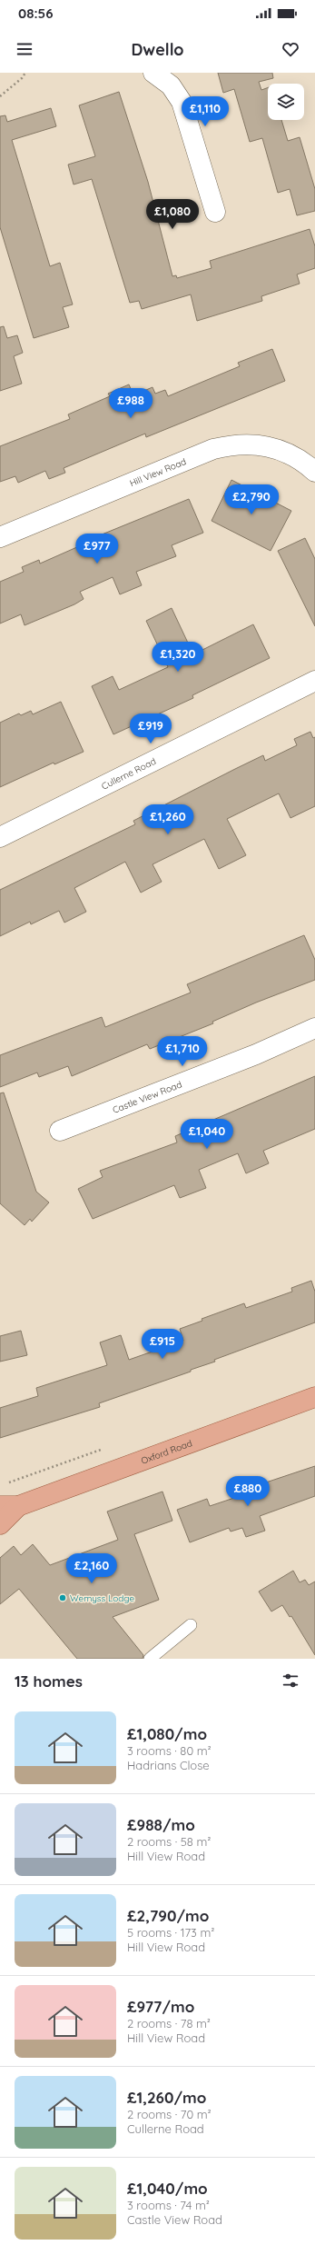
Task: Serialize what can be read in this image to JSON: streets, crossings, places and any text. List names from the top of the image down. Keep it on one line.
{"streets":{"main road":["Oxford Road"],"street":["Hill View Road","Cullerne Road","Castle View Road"]},"places":["Wemyss Lodge"],"page":{"status":"08:56","header":"Dwello","price":["£1,110","£1,080","£988","£2,790","£977","£1,320","£919","£1,260","£1,710","£1,040","£915","£880","£2,160"],"heading":"13 homes","list":[{"name":"£1,080/mo","note":"3 rooms · 80 m² · Hadrians Close"},{"name":"£988/mo","note":"2 rooms · 58 m² · Hill View Road"},{"name":"£2,790/mo","note":"5 rooms · 173 m² · Hill View Road"},{"name":"£977/mo","note":"2 rooms · 78 m² · Hill View Road"},{"name":"£1,260/mo","note":"2 rooms · 70 m² · Cullerne Road"},{"name":"£1,040/mo","note":"3 rooms · 74 m² · Castle View Road"}]}}
